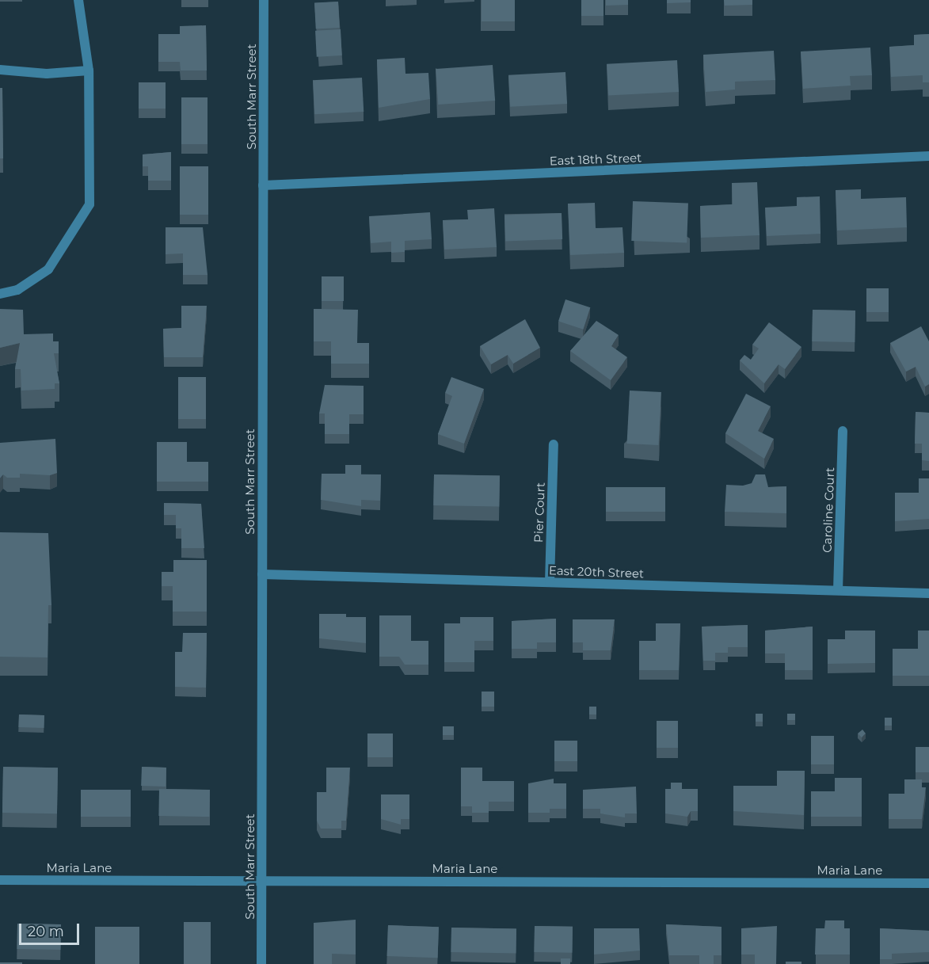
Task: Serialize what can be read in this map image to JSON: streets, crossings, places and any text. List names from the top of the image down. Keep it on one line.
{"streets":{"street":["South Marr Street","East 18th Street","Caroline Court","Pier Court","East 20th Street","Maria Lane"]},"crossings":[["South Marr Street","East 18th Street"],["South Marr Street","East 20th Street"],["South Marr Street","Maria Lane"],["Caroline Court","East 20th Street"],["Pier Court","East 20th Street"]],"scale_bar":"20 m"}
